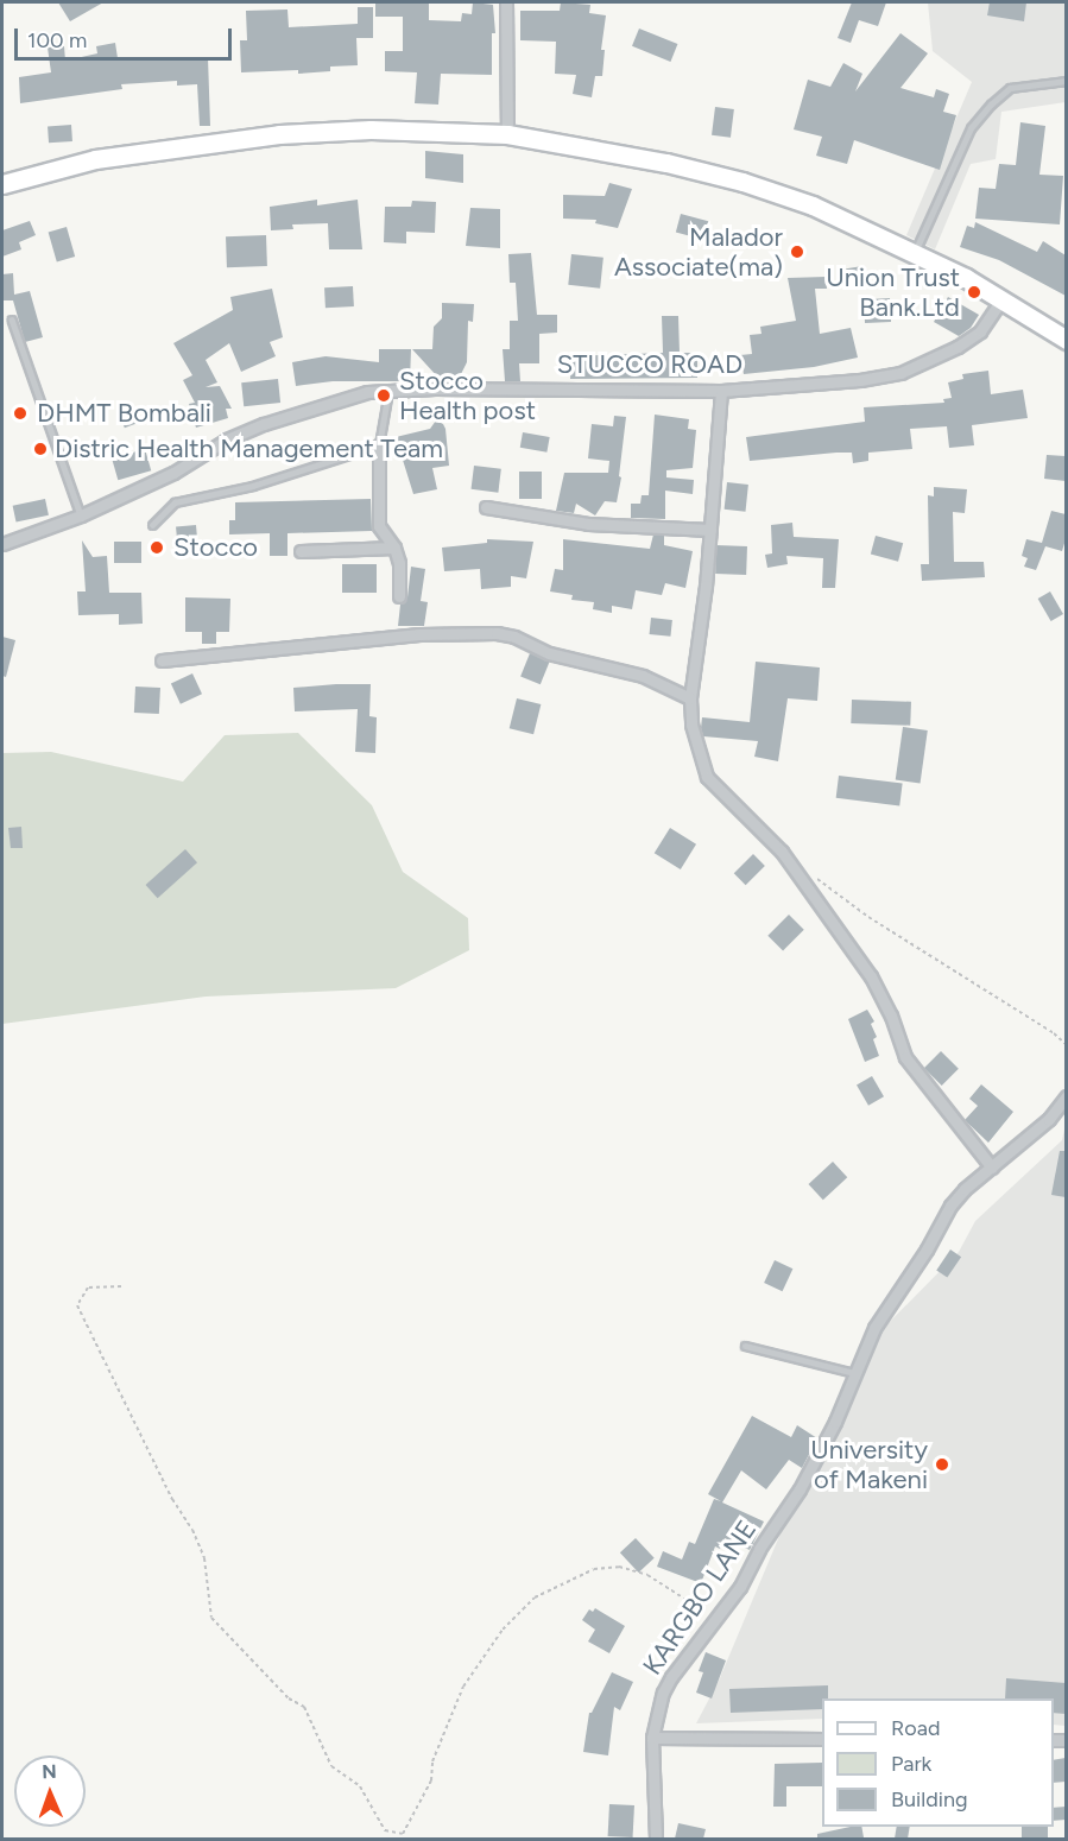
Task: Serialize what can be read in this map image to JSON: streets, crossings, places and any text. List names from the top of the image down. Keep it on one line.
{"streets":{"street":["STUCCO ROAD","KARGBO LANE"]},"places":["Malador Associate(ma)","Union Trust Bank.Ltd","Stocco Health post","DHMT Bombali","Distric Health Management Team","Stocco","University of Makeni"],"legend":["Road","Park","Building"],"scale_bar":"100 m","north":"top"}
